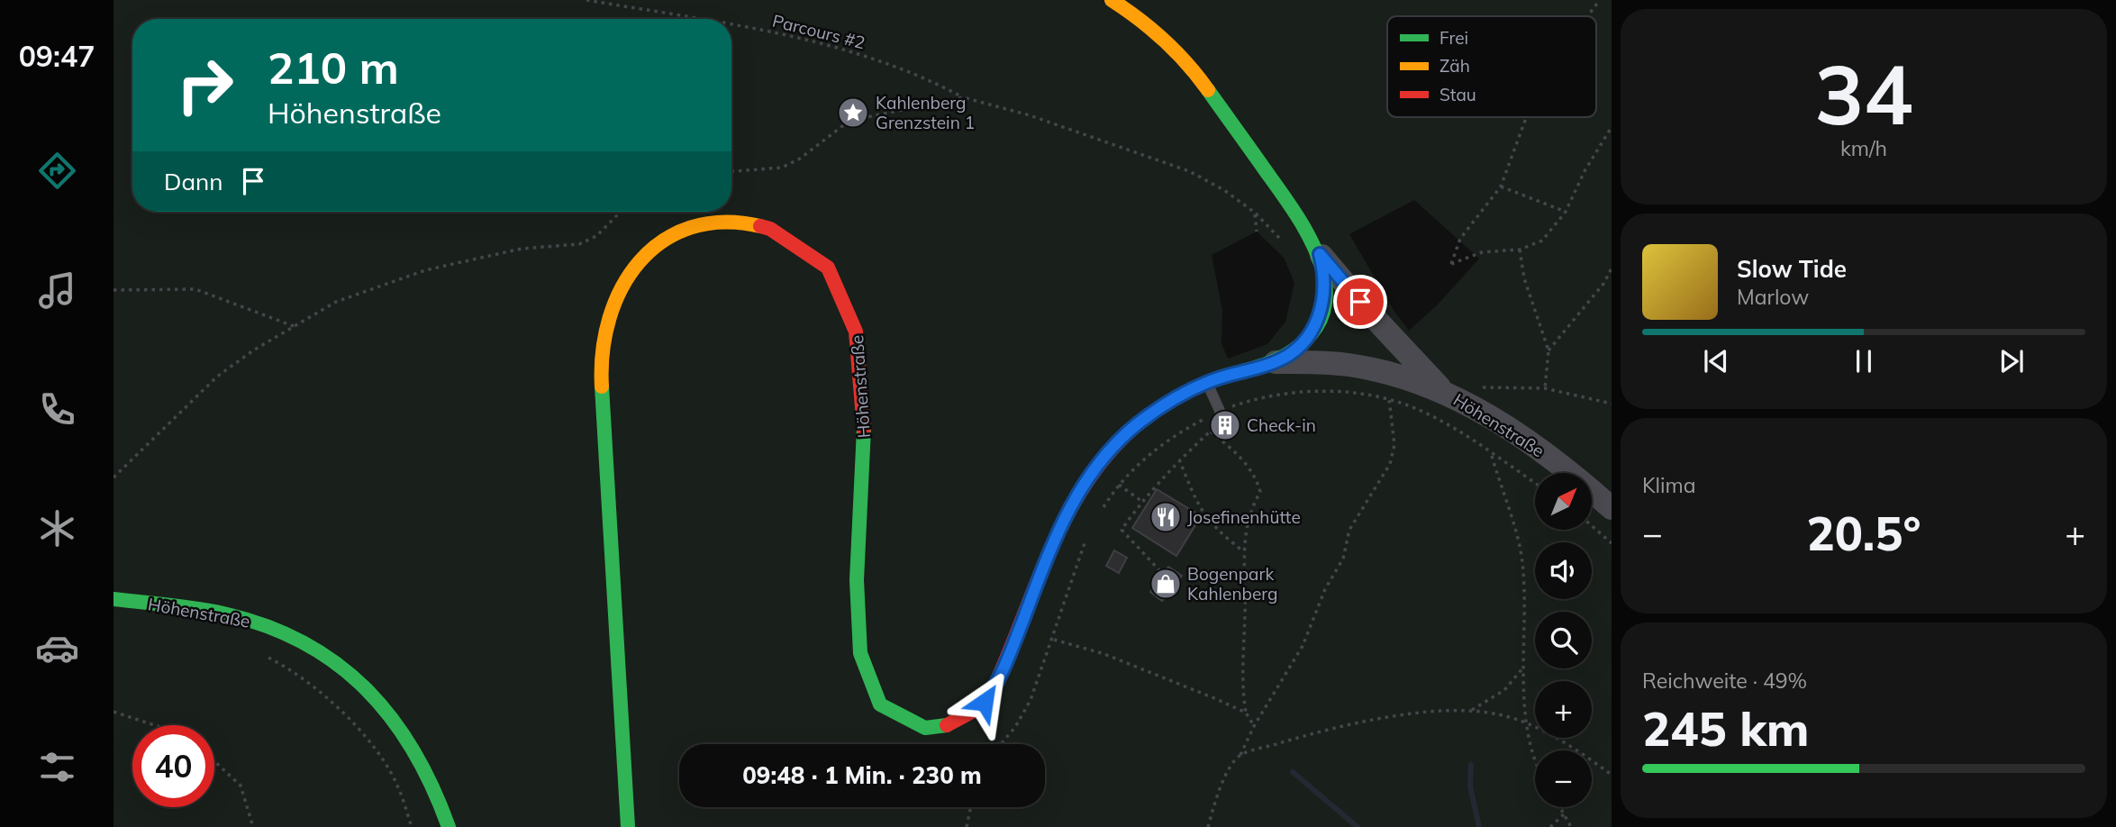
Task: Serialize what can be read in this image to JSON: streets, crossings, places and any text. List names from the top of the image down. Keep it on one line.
{"streets":{"street":["Höhenstraße"],"path":["Parcours #2"]},"places":{"place":["Kahlenberg Grenzstein 1"],"building":["Check-in"],"restaurant":["Josefinenhütte"],"shop":["Bogenpark Kahlenberg"]},"legend":["Frei","Zäh","Stau"],"north":"top right","page":{"tabs":"09:47","tile":[["34","km/h"],"Klima",["Reichweite · 49%","245 km"]],"turn":["210 m","Höhenstraße"],"then":"Dann","song":["Slow Tide","Marlow"],"map_buttons":["+","−"],"heat":["−","20.5°","+"],"limit":"40","trip":"09:48 · 1 Min. · 230 m"}}
